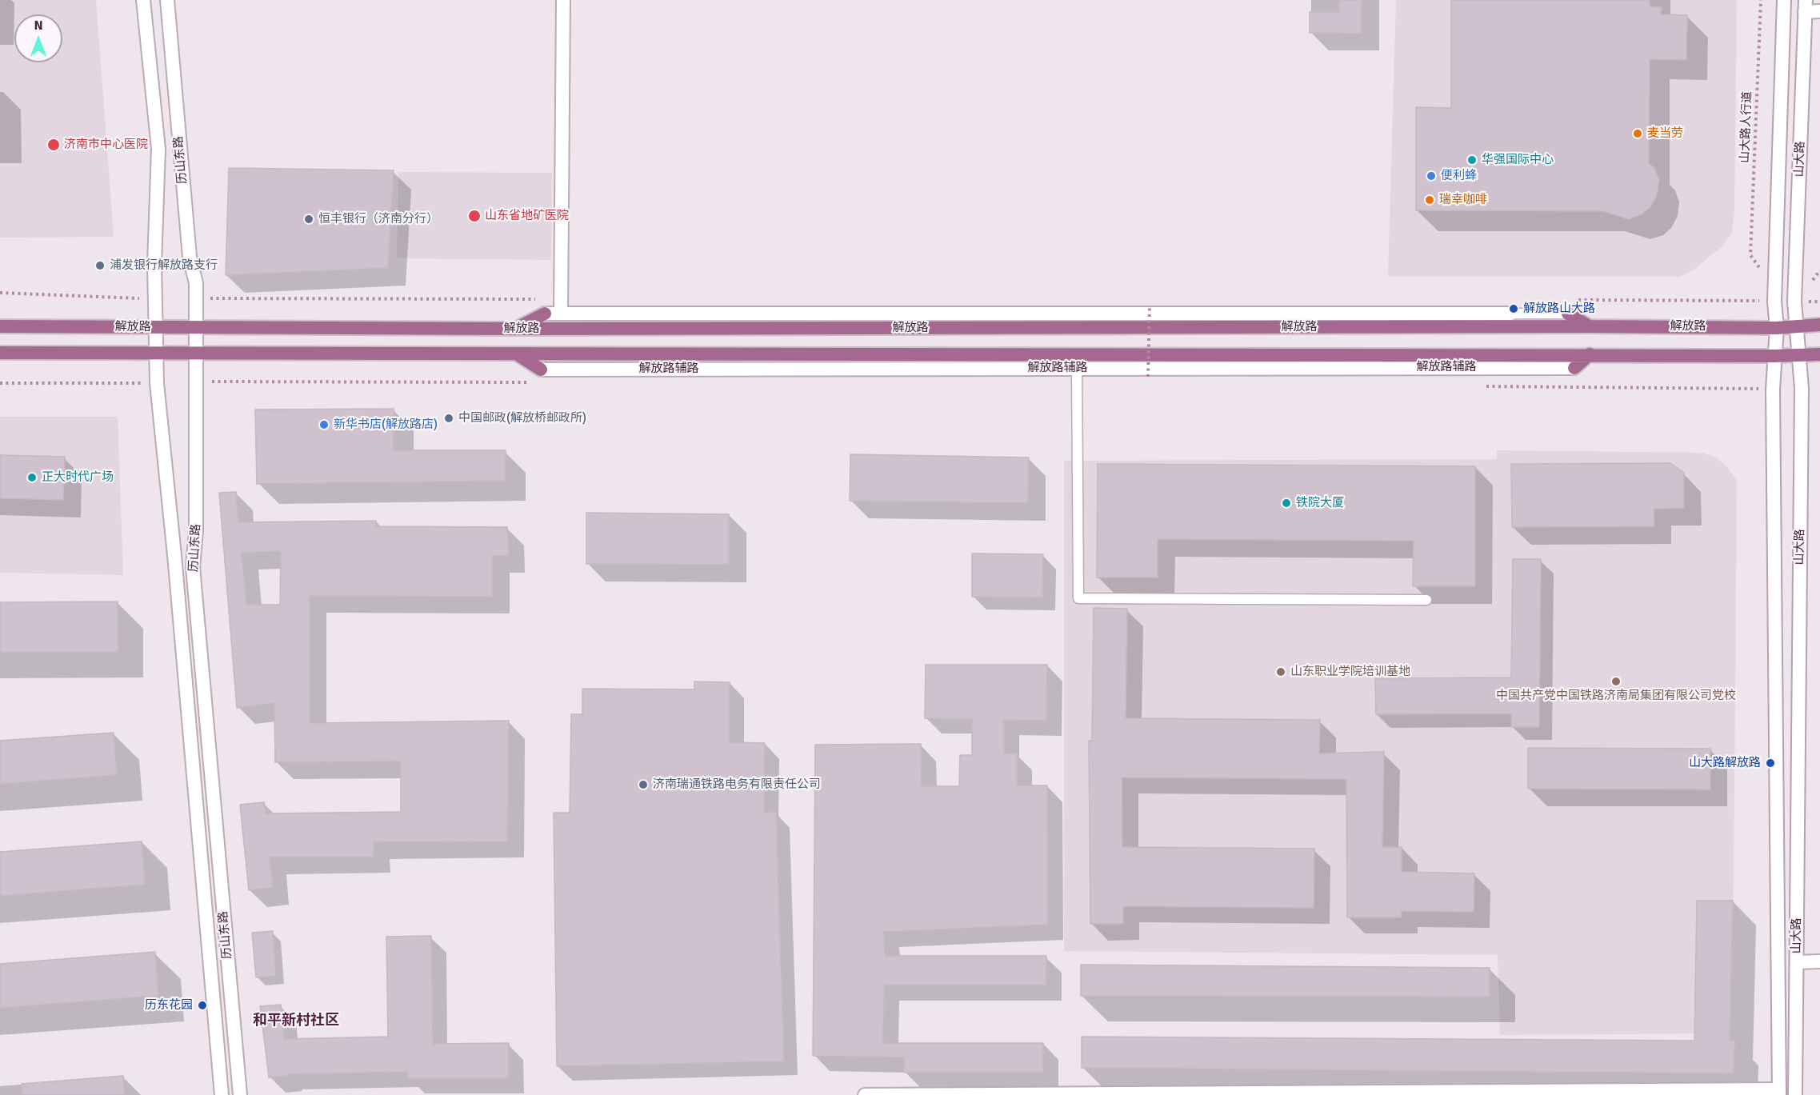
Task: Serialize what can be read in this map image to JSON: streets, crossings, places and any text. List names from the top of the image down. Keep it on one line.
{"streets":{"main road":["解放路"],"street":["山大路","历山东路","解放路辅路"],"path":["山大路人行道"]},"crossings":[["山大路","解放路"],["历山东路","解放路"]],"districts":["和平新村社区"],"places":["麦当劳","济南市中心医院","华强国际中心","便利蜂","瑞幸咖啡","山东省地矿医院","恒丰银行（济南分行）","浦发银行解放路支行","解放路山大路","中国邮政(解放桥邮政所)","新华书店(解放路店)","正大时代广场","铁院大厦","山东职业学院培训基地","中国共产党中国铁路济南局集团有限公司党校","山大路解放路","济南瑞通铁路电务有限责任公司","历东花园"],"north":"top"}
